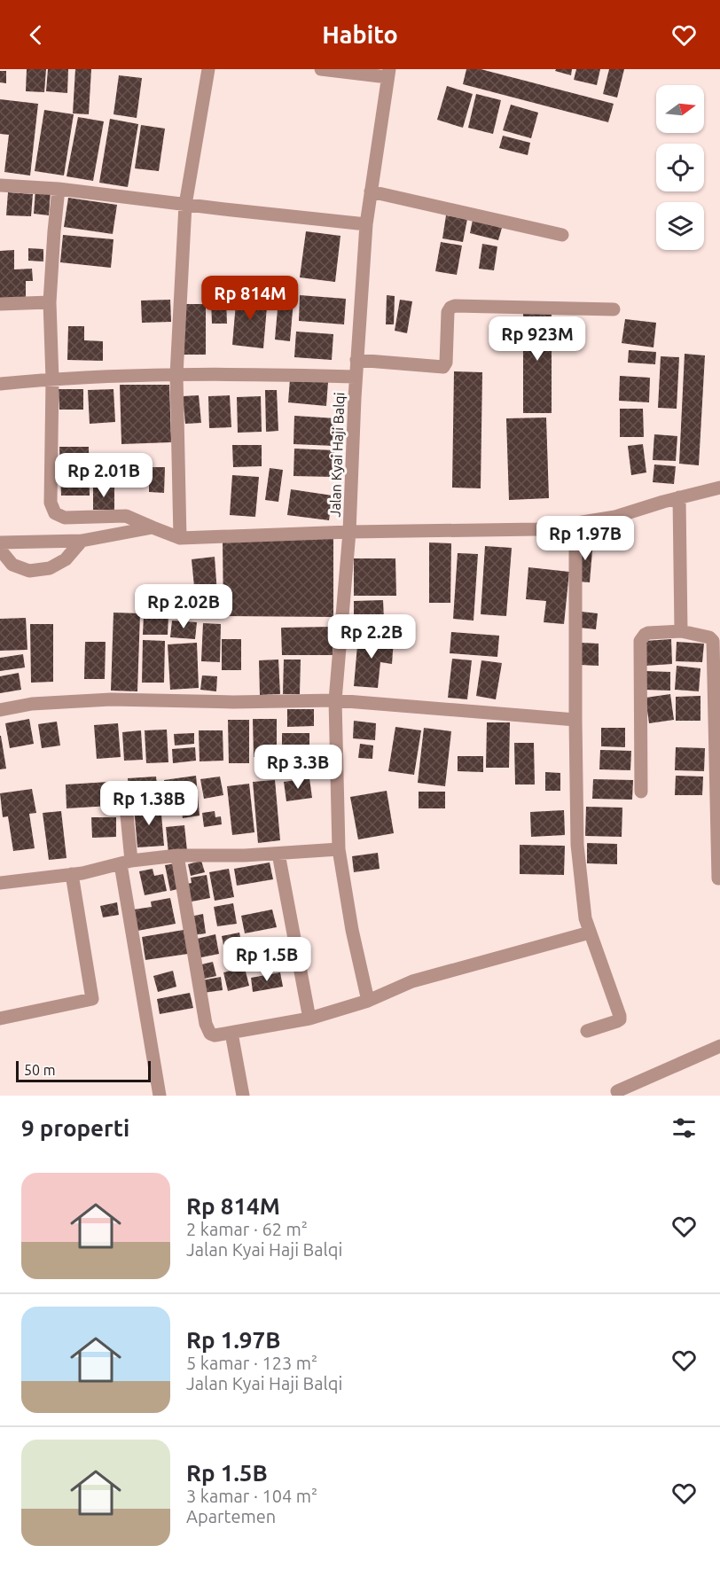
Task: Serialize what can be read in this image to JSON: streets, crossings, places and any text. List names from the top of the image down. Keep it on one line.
{"streets":{"street":["Jalan Kyai Haji Balqi"]},"scale_bar":"50 m","north":"right","page":{"header":"Habito","price":["Rp 814M","Rp 923M","Rp 2.01B","Rp 1.97B","Rp 2.02B","Rp 2.2B","Rp 3.3B","Rp 1.38B","Rp 1.5B"],"scale":"50 m","heading":"9 properti","list":[{"name":"Rp 814M","note":"2 kamar · 62 m² · Jalan Kyai Haji Balqi"},{"name":"Rp 1.97B","note":"5 kamar · 123 m² · Jalan Kyai Haji Balqi"},{"name":"Rp 1.5B","note":"3 kamar · 104 m² · Apartemen"}]}}
